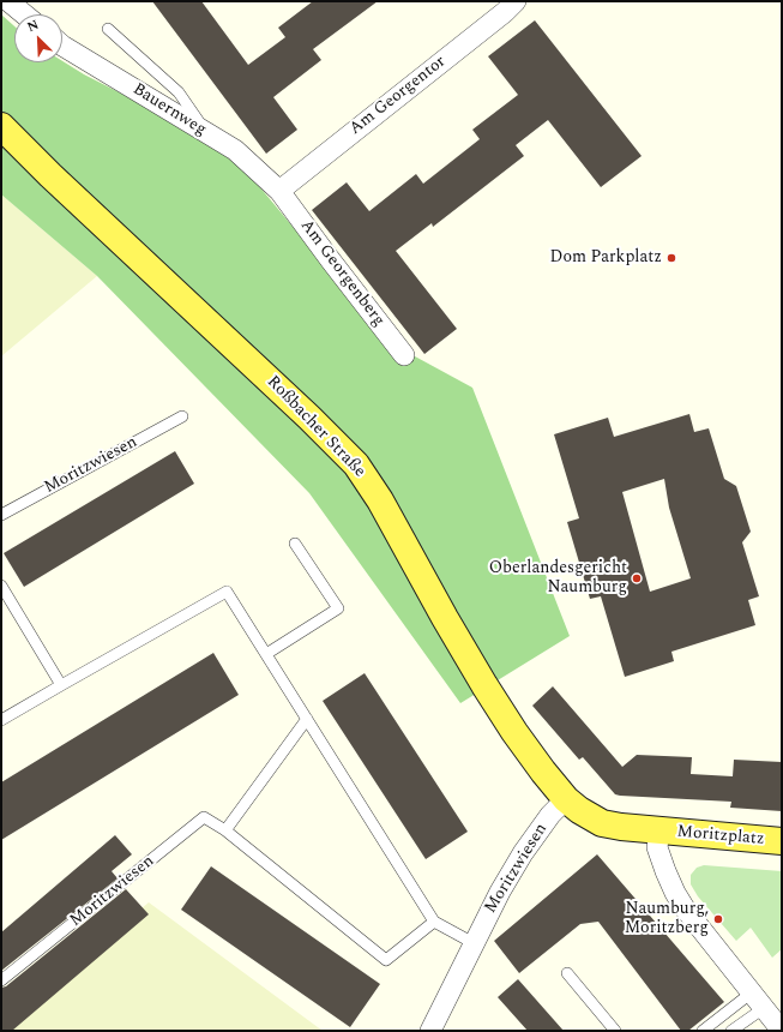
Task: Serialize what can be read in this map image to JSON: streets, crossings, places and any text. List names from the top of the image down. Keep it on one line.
{"streets":{"main road":["Roßbacher Straße","Moritzplatz"],"street":["Am Georgentor","Bauernweg","Am Georgenberg","Moritzwiesen"]},"crossings":[["Am Georgentor","Bauernweg"],["Am Georgentor","Am Georgenberg"],["Bauernweg","Am Georgenberg"],["Roßbacher Straße","Moritzwiesen"],["Roßbacher Straße","Moritzplatz"]],"places":["Dom Parkplatz","Oberlandesgericht Naumburg","Naumburg, Moritzberg"],"north":"top left"}
